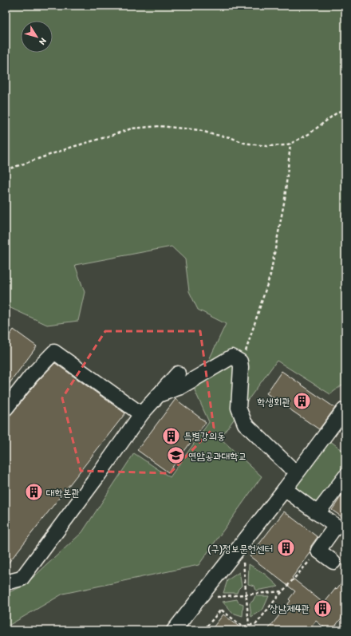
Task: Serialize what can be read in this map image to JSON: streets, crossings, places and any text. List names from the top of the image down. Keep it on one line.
{"places":{"building":["학생회관","특별강의동","대학본관","(구)정보문헌센터","상남제4관"],"school or university":["연암공과대학교"]},"north":"bottom right"}
